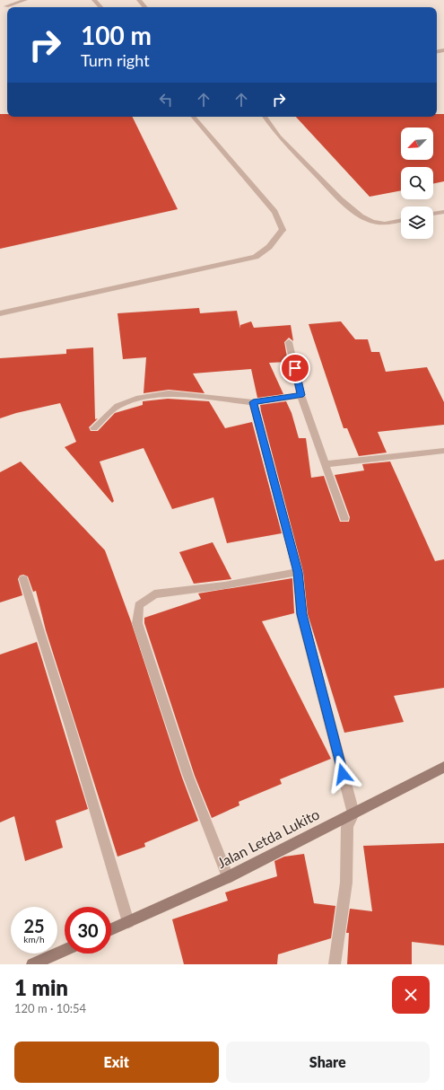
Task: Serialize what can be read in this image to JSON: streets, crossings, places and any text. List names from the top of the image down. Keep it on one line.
{"streets":{"street":["Jalan Letda Lukito"]},"north":"bottom left","page":{"turn":["100 m","Turn right"],"speed":"25 km/h","limit":"30","heading":["1 min","120 m · 10:54"],"buttons":["Exit","Share"]}}
